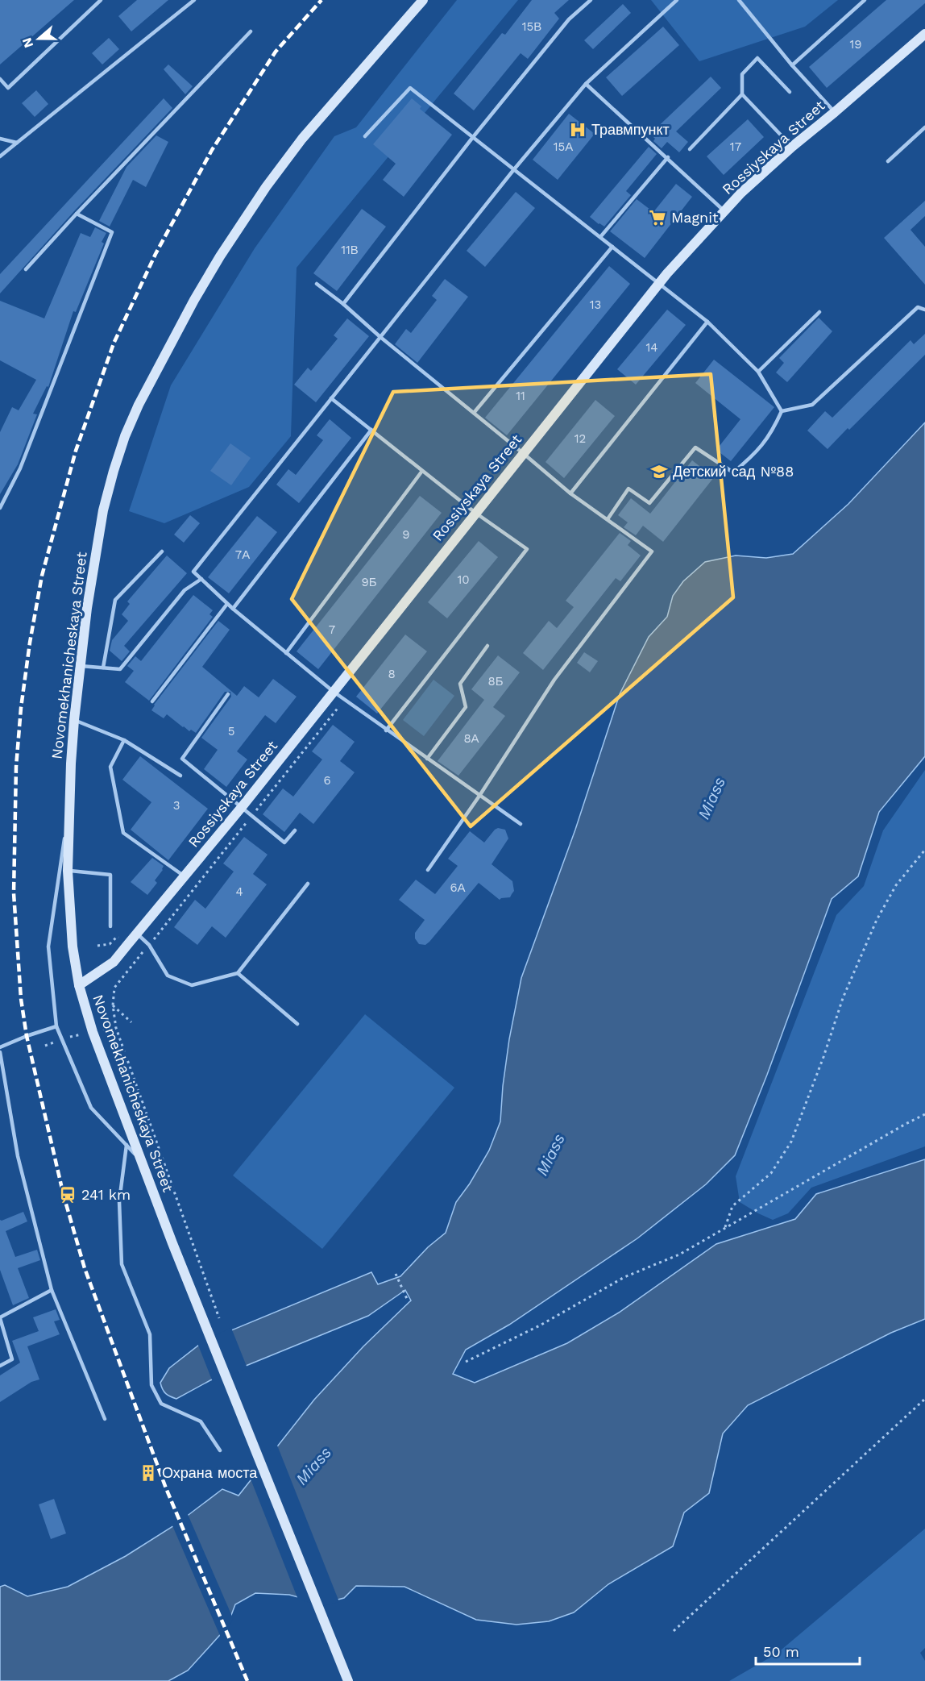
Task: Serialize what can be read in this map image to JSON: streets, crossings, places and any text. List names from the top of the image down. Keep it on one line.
{"streets":{"main road":["Rossiyskaya Street","Novomekhanicheskaya Street"]},"crossings":[["Rossiyskaya Street","Novomekhanicheskaya Street"]],"water":["Miass"],"places":{"hospital":["Травмпункт"],"supermarket":["Magnit"],"school or university":["Детский сад №88"],"station":["241 km"],"building":["Охрана моста"]},"house_numbers":["15В","19","15А","17","11В","13","14","11","12","9","7А","10","9Б","7","8","8Б","5","8А","6","3","6А","4"],"scale_bar":"50 m","north":"left"}
